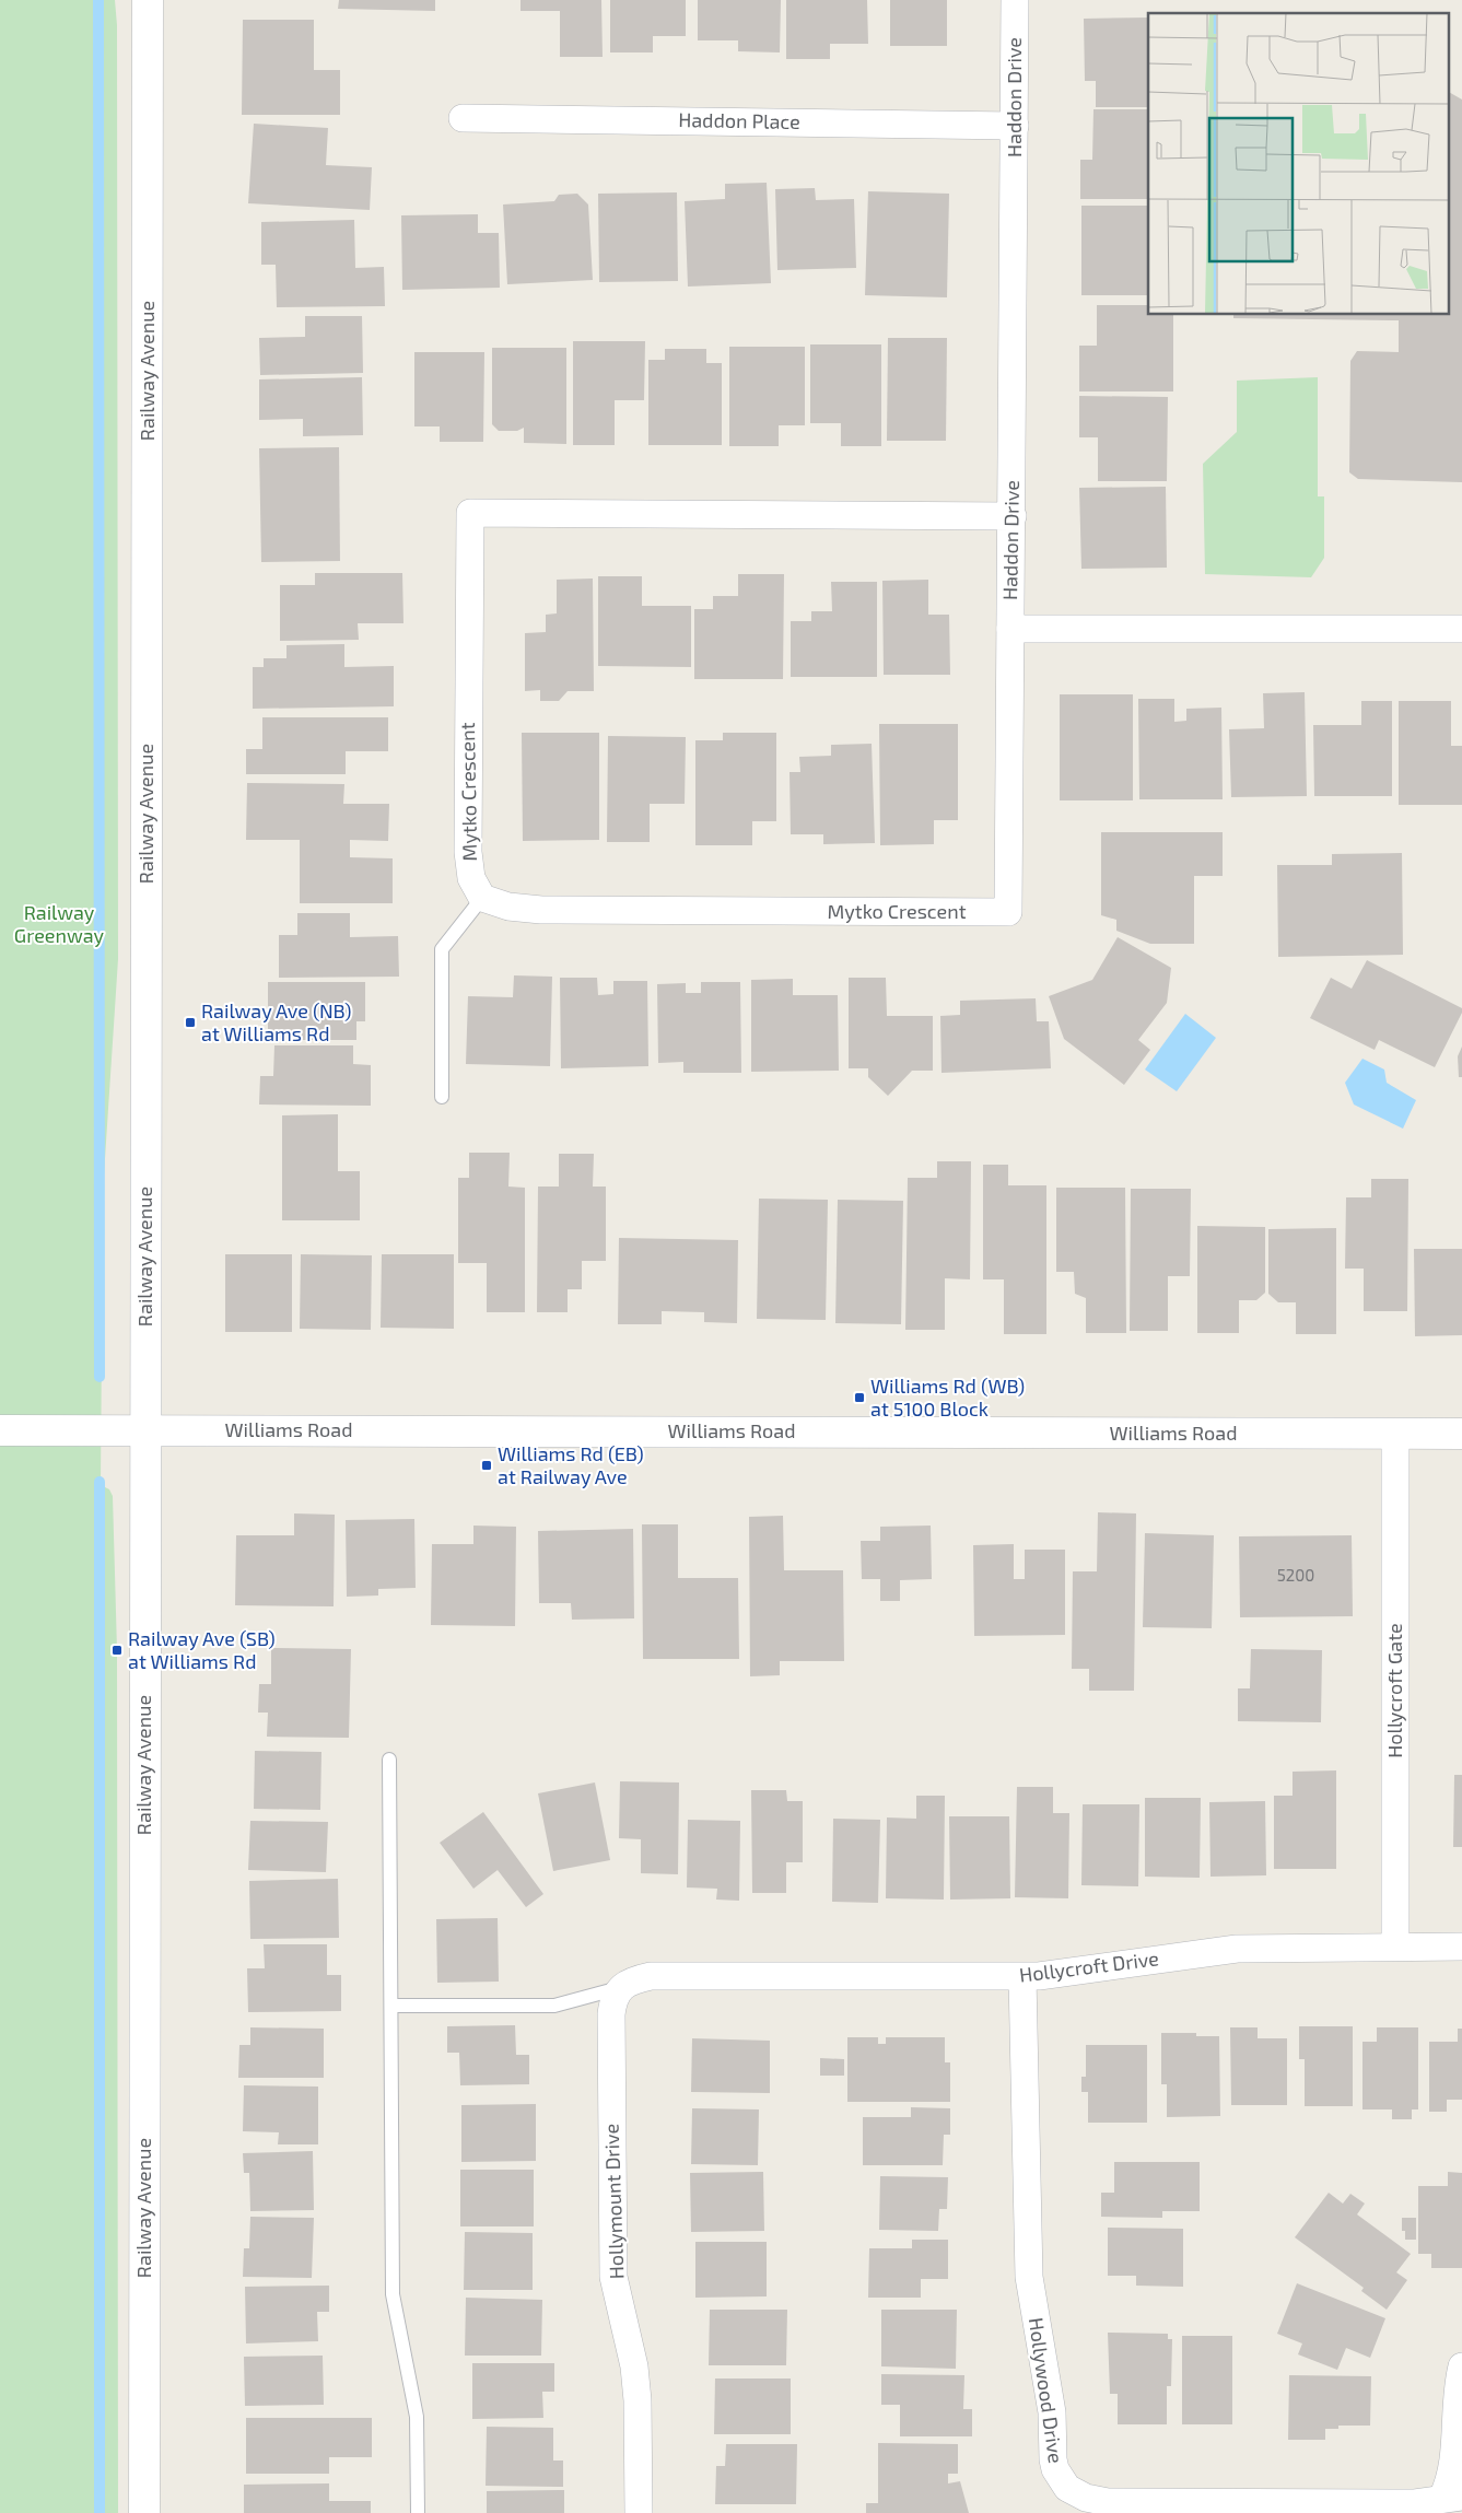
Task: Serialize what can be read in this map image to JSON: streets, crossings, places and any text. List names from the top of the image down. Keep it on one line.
{"streets":{"main road":["Railway Avenue","Williams Road"],"street":["Haddon Drive","Haddon Place","Mytko Crescent","Hollycroft Gate","Hollycroft Drive","Hollymount Drive","Hollywood Drive"]},"crossings":[["Haddon Drive","Haddon Place"],["Haddon Drive","Mytko Crescent"],["Railway Avenue","Williams Road"],["Williams Road","Hollycroft Gate"],["Hollycroft Gate","Hollycroft Drive"],["Hollycroft Drive","Hollymount Drive"],["Hollycroft Drive","Hollywood Drive"]],"parks":["Railway Greenway"],"places":{"transit":["Railway Ave (NB) at Williams Rd","Williams Rd (WB) at 5100 Block","Williams Rd (EB) at Railway Ave","Railway Ave (SB) at Williams Rd"]},"house_numbers":["5200"]}
